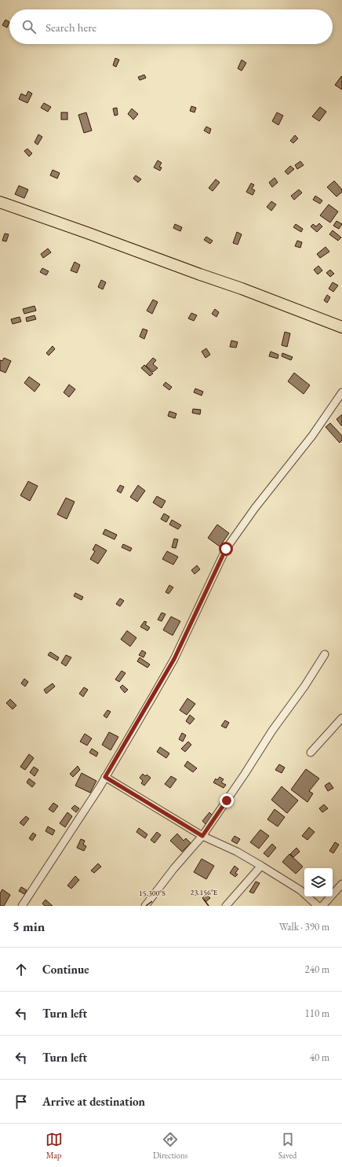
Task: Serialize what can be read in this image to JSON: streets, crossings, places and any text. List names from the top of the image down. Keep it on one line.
{"page":{"search":"Search here","heading":["5 min","Walk · 390 m"],"list":[["Continue","240 m"],["Turn left","110 m"],["Turn left","40 m"],"Arrive at destination"],"nav":["Map","Directions","Saved"]},"coordinates":["23.156°E","15.300°S"]}
